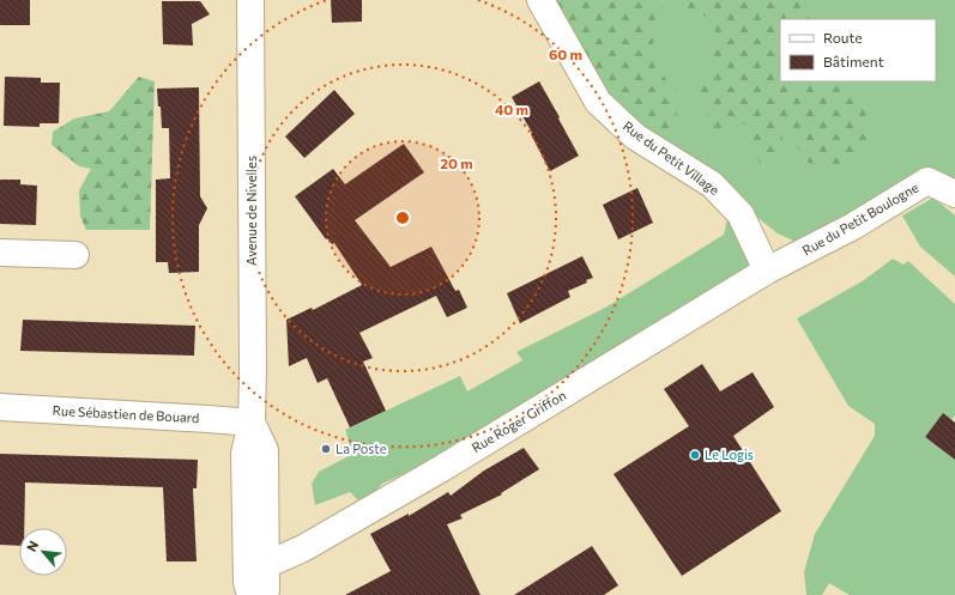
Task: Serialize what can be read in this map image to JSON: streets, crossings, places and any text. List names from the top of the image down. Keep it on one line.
{"streets":{"street":["Rue du Petit Village","Avenue de Nivelles","Rue du Petit Boulogne","Rue Sébastien de Bouard","Rue Roger Griffon"]},"crossings":[["Rue du Petit Village","Rue du Petit Boulogne"],["Rue du Petit Village","Rue Roger Griffon"],["Avenue de Nivelles","Rue Sébastien de Bouard"],["Avenue de Nivelles","Rue Roger Griffon"],["Rue du Petit Boulogne","Rue Roger Griffon"]],"places":["La Poste","Le Logis"],"legend":["Route","Bâtiment"],"north":"top left","rings":["60 m","40 m","20 m"]}
